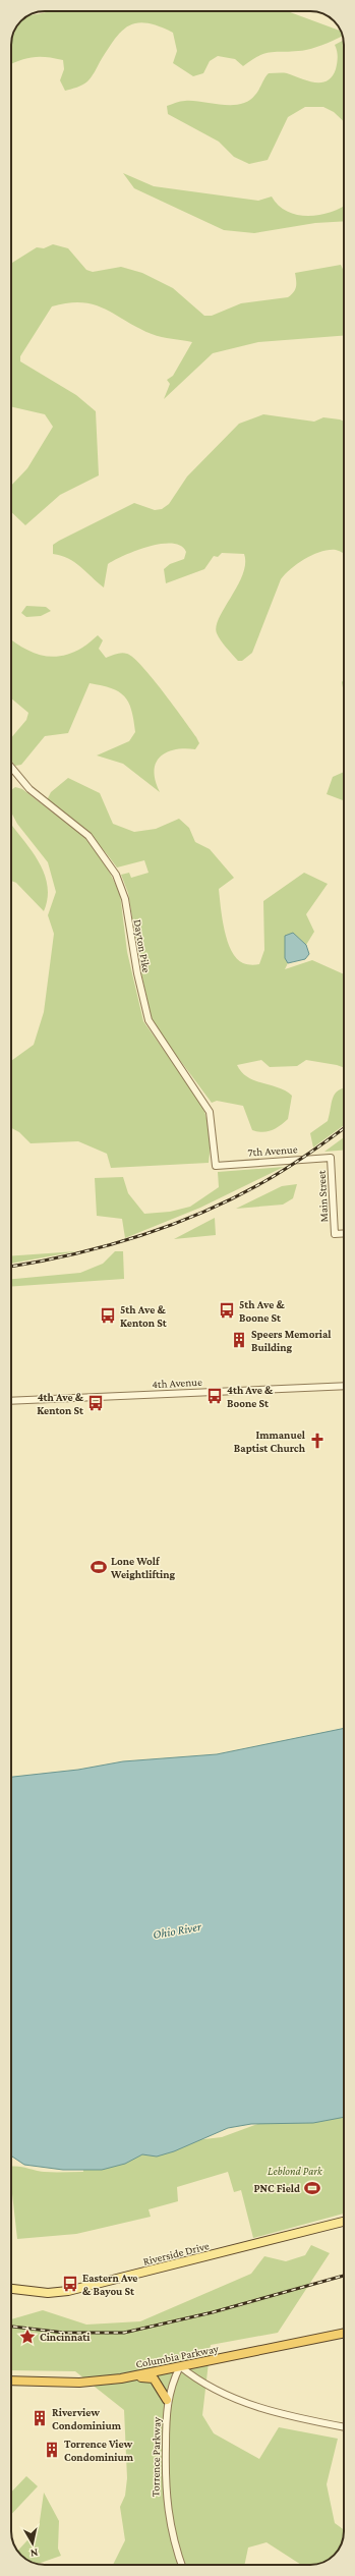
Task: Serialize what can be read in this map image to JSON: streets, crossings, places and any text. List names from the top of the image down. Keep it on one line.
{"streets":{"highway":["Columbia Parkway"],"main road":["Riverside Drive"],"street":["Dayton Pike","7th Avenue","Main Street","4th Avenue","Torrence Parkway"]},"crossings":[["Dayton Pike","7th Avenue"],["7th Avenue","Main Street"],["Columbia Parkway","Torrence Parkway"]],"water":["Ohio River"],"parks":["Leblond Park"],"places":{"bus stop":["5th Ave & Boone St","5th Ave & Kenton St","4th Ave & Boone St","4th Ave & Kenton St","Eastern Ave & Bayou St"],"building":["Speers Memorial Building","Riverview Condominium","Torrence View Condominium"],"church":["Immanuel Baptist Church"],"sports":["Lone Wolf Weightlifting","PNC Field"],"place":["Cincinnati"]},"north":"bottom"}
